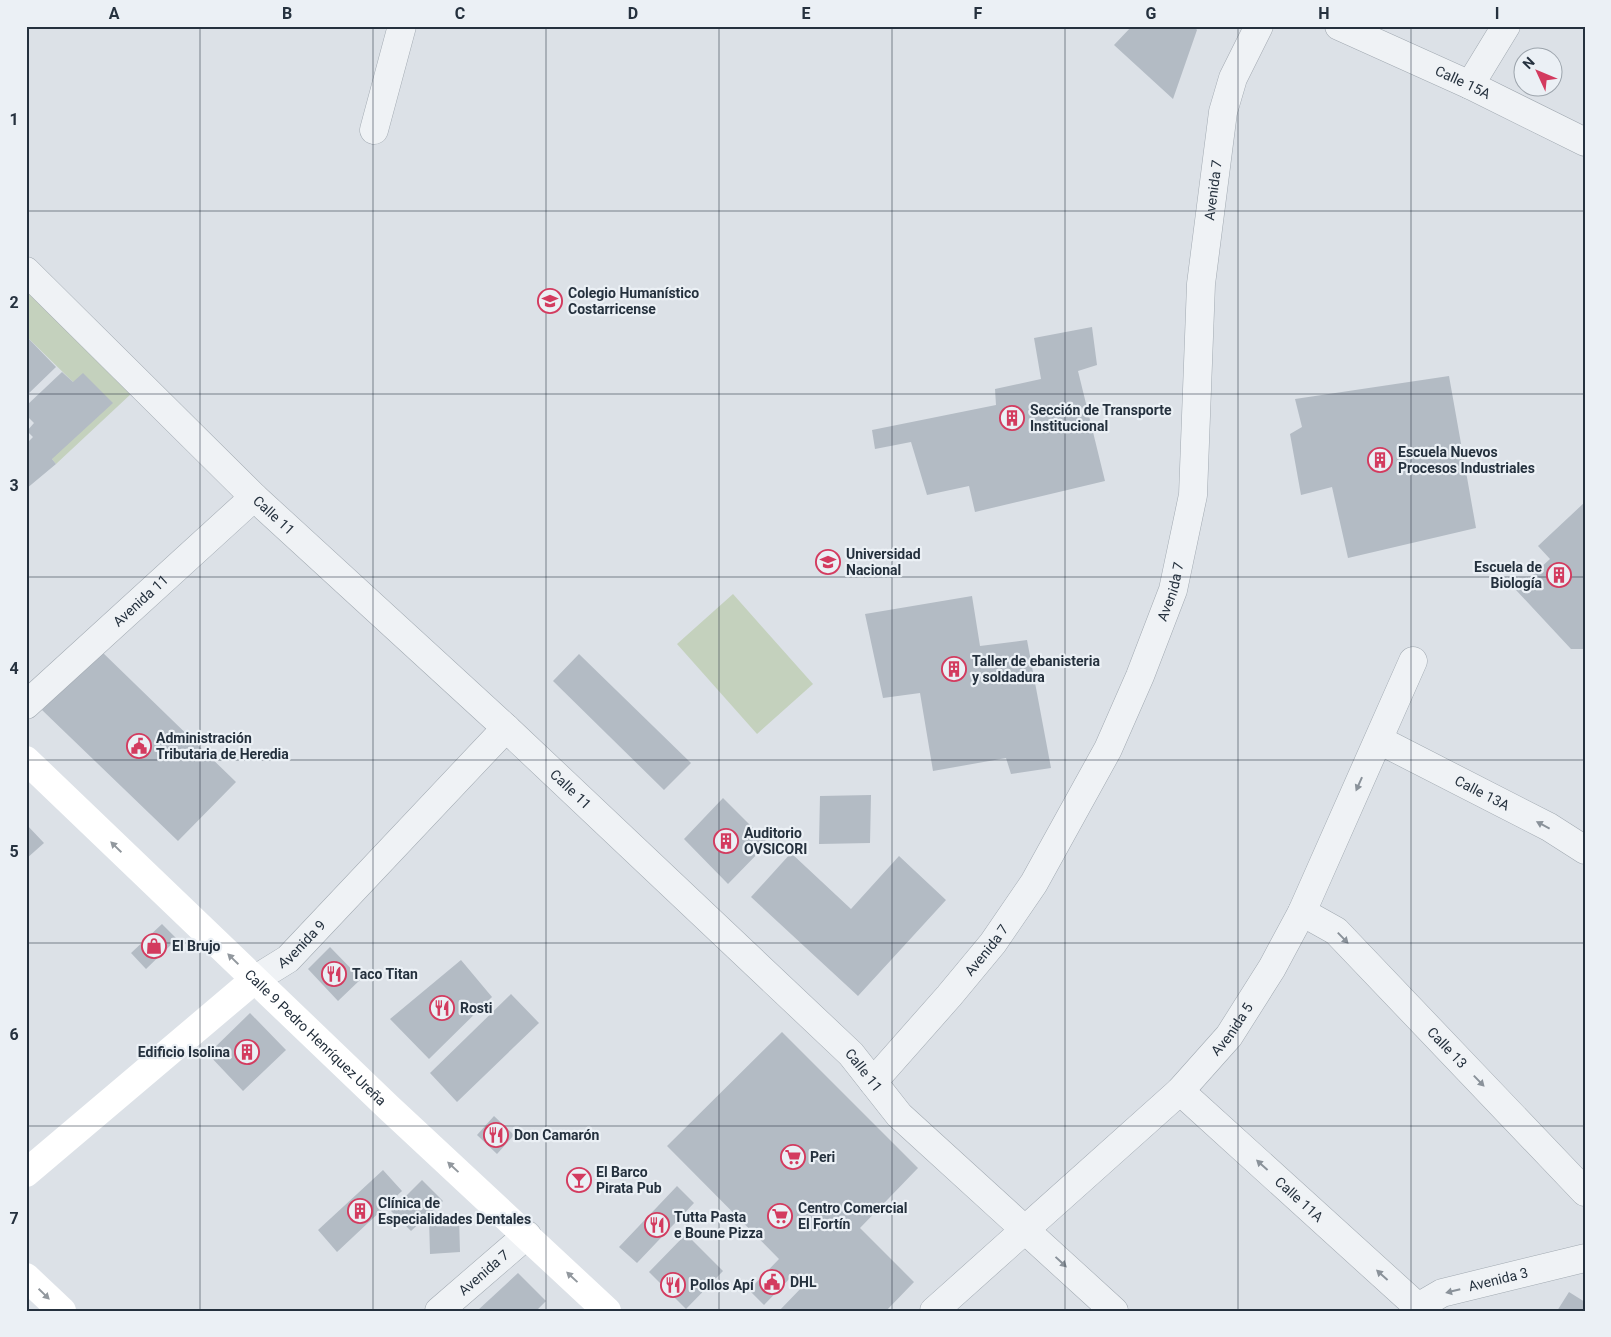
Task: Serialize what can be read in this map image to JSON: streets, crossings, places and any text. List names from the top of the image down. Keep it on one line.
{"streets":{"main road":["Avenida 9","Calle 9 Pedro Henríquez Ureña"],"street":["Calle 15A","Avenida 7","Calle 11","Avenida 11","Calle 13A","Avenida 5","Calle 13","Calle 11A","Avenida 3"]},"crossings":[["Avenida 7","Calle 11"],["Avenida 7","Calle 9 Pedro Henríquez Ureña"],["Calle 11","Avenida 11"],["Calle 11","Avenida 9"],["Calle 11","Avenida 5"],["Calle 13A","Avenida 5"],["Avenida 9","Calle 9 Pedro Henríquez Ureña"],["Avenida 5","Calle 13"],["Avenida 5","Calle 11A"],["Calle 11A","Avenida 3"]],"one_way":["Calle 13A","Calle 9 Pedro Henríquez Ureña","Calle 13","Calle 11A","Avenida 3"],"places":{"school or university":["Colegio Humanístico Costarricense","Universidad Nacional"],"building":["Sección de Transporte Institucional","Escuela Nuevos Procesos Industriales","Escuela de Biología","Taller de ebanisteria y soldadura","Auditorio OVSICORI","Edificio Isolina","Clínica de Especialidades Dentales"],"public building":["Administración Tributaria de Heredia","DHL"],"shop":["El Brujo"],"restaurant":["Taco Titan","Rosti","Don Camarón","Tutta Pasta e Boune Pizza","Pollos Apí"],"supermarket":["Peri","Centro Comercial El Fortín"],"bar":["El Barco Pirata Pub"]},"north":"top left","grid":{"columns":["A","B","C","D","E","F","G","H","I"],"rows":["1","2","3","4","5","6","7"]}}
